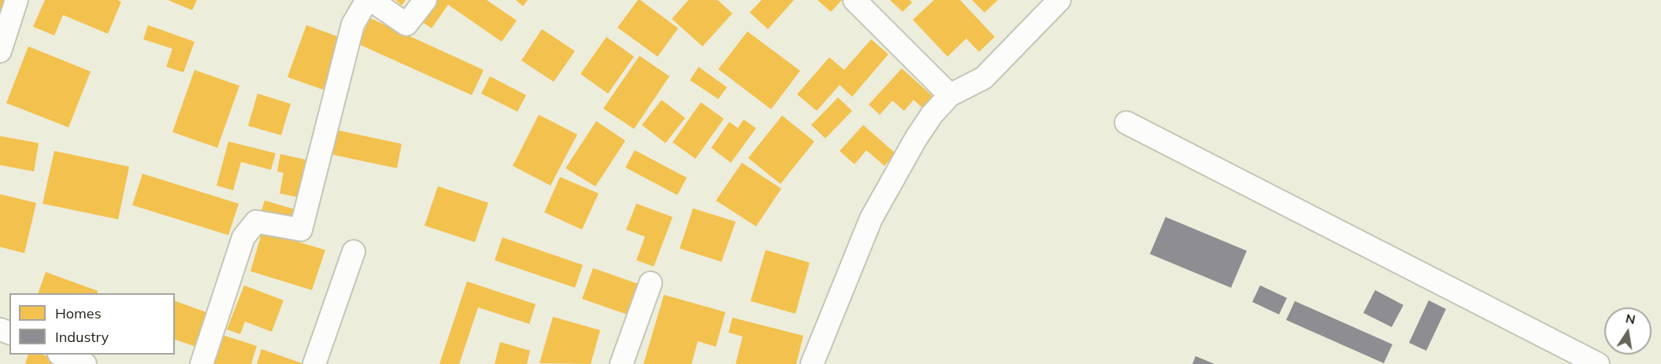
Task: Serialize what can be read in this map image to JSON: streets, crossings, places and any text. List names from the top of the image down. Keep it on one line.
{"legend":["Homes","Industry"],"north":"top"}
